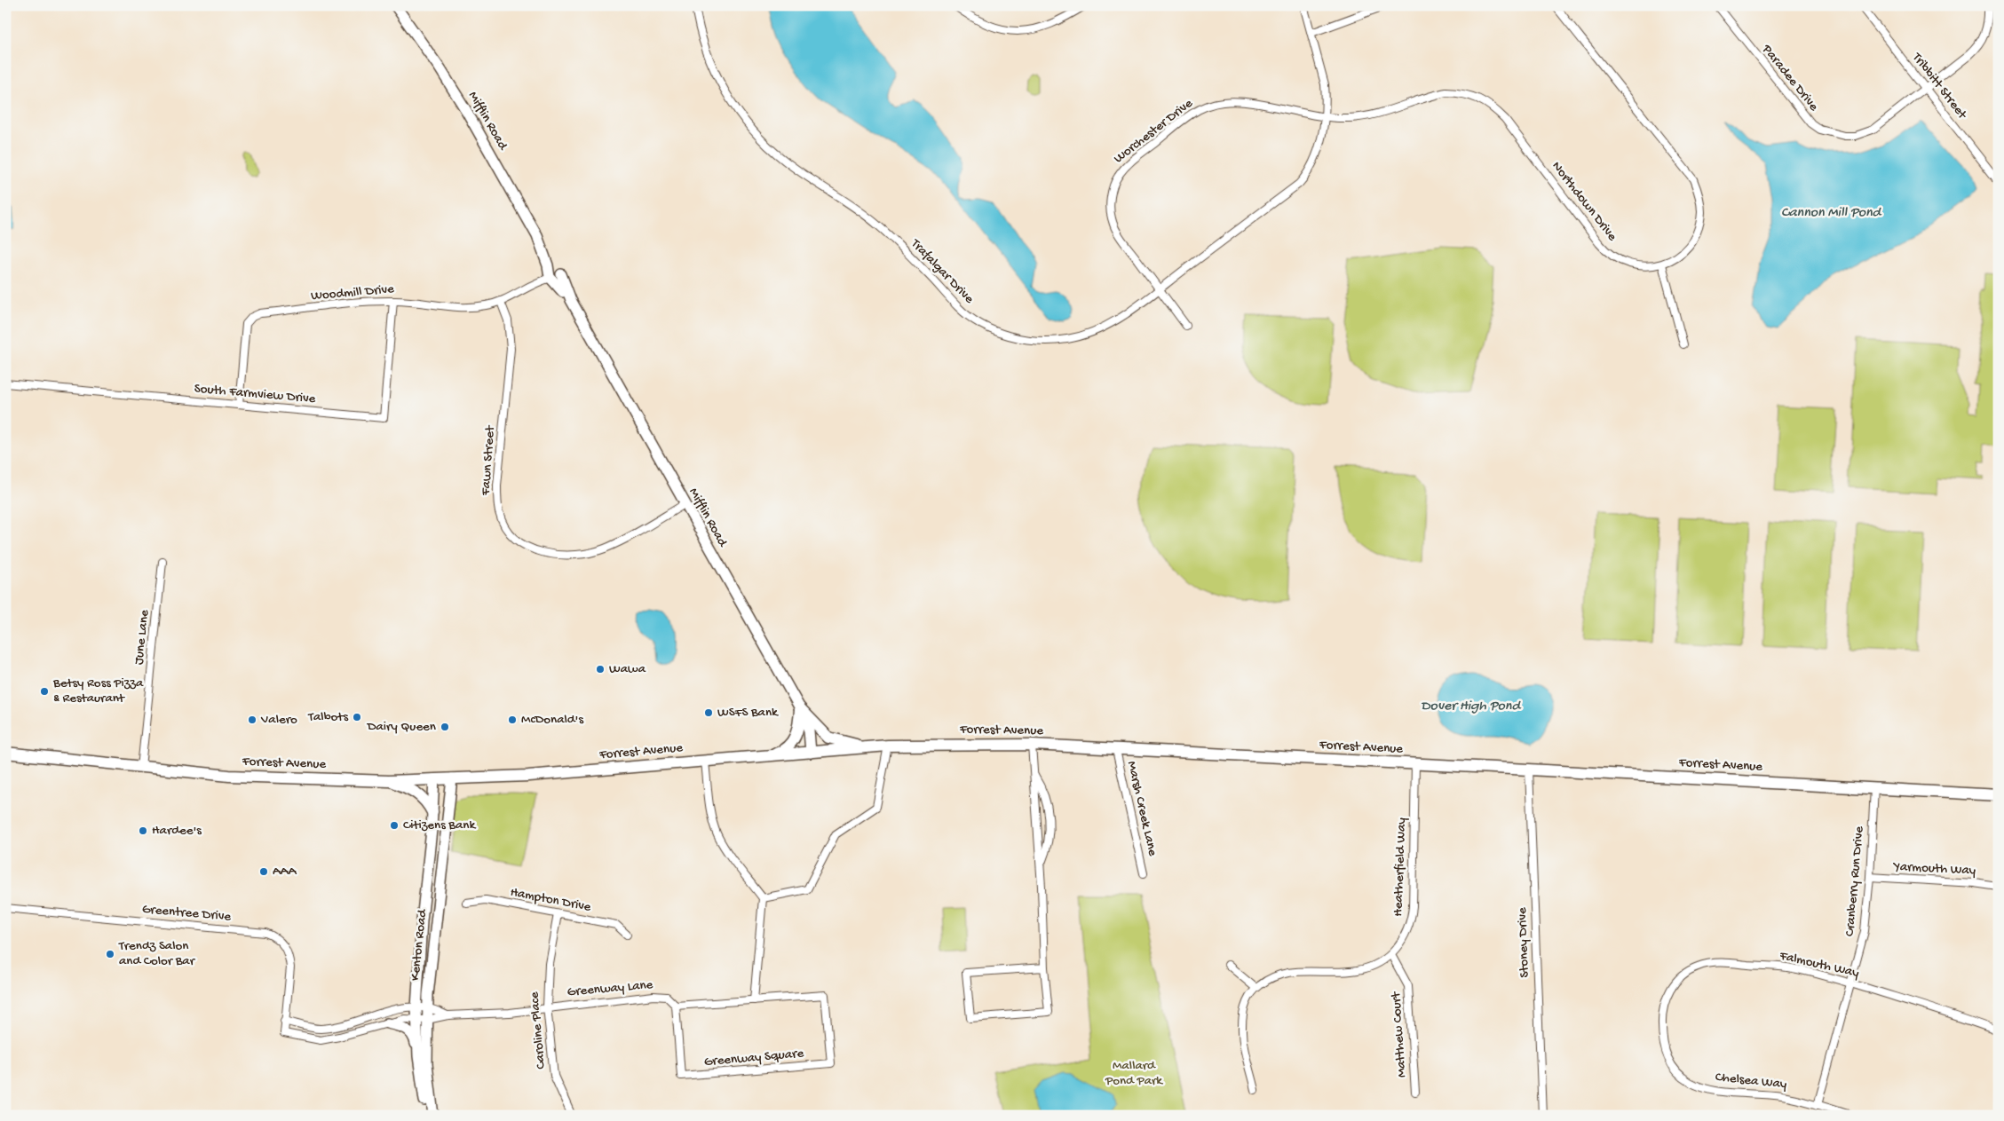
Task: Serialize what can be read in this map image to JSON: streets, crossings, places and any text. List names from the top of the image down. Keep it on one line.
{"streets":{"highway":["Forrest Avenue"],"main road":["Mifflin Road","Kenton Road"],"street":["Paradee Drive","Tribbitt Street","Worchester Drive","Northdown Drive","Trafalgar Drive","Woodmill Drive","South Farmview Drive","Fawn Street","June Lane","Marsh Creek Lane","Heatherfield Way","Yarmouth Way","Cranberry Run Drive","Hampton Drive","Greentree Drive","Stoney Drive","Falmouth Way","Greenway Lane","Caroline Place","Matthew Court","Greenway Square","Chelsea Way"]},"crossings":[["Paradee Drive","Tribbitt Street"],["Mifflin Road","Woodmill Drive"],["Mifflin Road","Fawn Street"],["Mifflin Road","Forrest Avenue"],["Worchester Drive","Northdown Drive"],["Worchester Drive","Trafalgar Drive"],["Northdown Drive","Trafalgar Drive"],["Woodmill Drive","South Farmview Drive"],["Woodmill Drive","Fawn Street"],["June Lane","Forrest Avenue"],["Forrest Avenue","Marsh Creek Lane"],["Forrest Avenue","Heatherfield Way"],["Forrest Avenue","Cranberry Run Drive"],["Forrest Avenue","Stoney Drive"],["Forrest Avenue","Kenton Road"],["Heatherfield Way","Matthew Court"],["Yarmouth Way","Cranberry Run Drive"],["Cranberry Run Drive","Falmouth Way"],["Cranberry Run Drive","Chelsea Way"],["Hampton Drive","Caroline Place"],["Greentree Drive","Kenton Road"],["Greentree Drive","Greenway Lane"],["Kenton Road","Greenway Lane"],["Falmouth Way","Chelsea Way"],["Greenway Lane","Caroline Place"],["Greenway Lane","Greenway Square"]],"water":["Cannon Mill Pond","Dover High Pond"],"parks":["Mallard Pond Park"],"places":["Wawa","Betsy Ross Pizza & Restaurant","WSFS Bank","Talbots","Valero","McDonald's","Dairy Queen","Citizens Bank","Hardee's","AAA","Trendz Salon and Color Bar"]}
